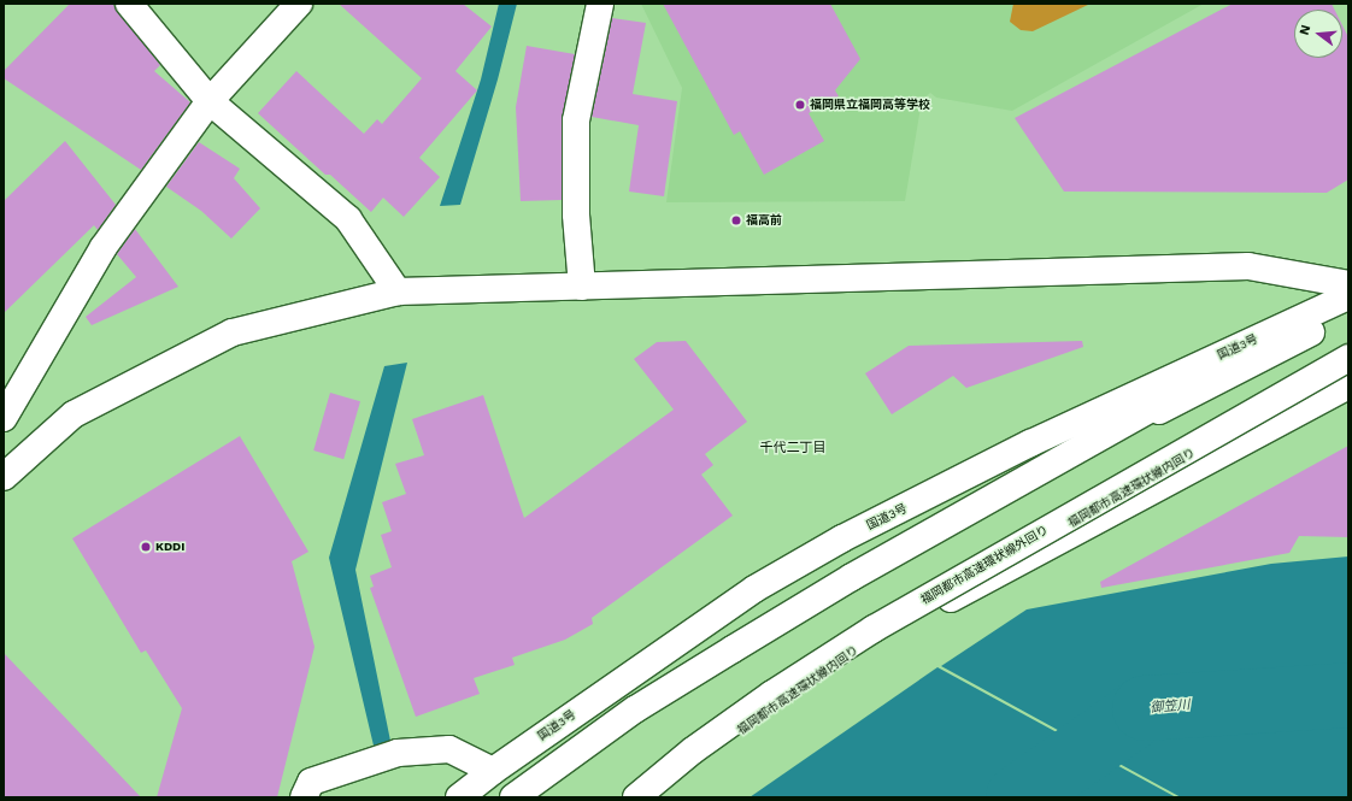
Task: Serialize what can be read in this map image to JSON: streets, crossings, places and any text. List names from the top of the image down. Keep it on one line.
{"streets":{"main road":["国道3号","福岡都市高速環状線内回り","福岡都市高速環状線外回り"]},"districts":["千代二丁目"],"water":["御笠川"],"places":["福岡県立福岡高等学校","福高前","KDDI"],"north":"left"}
